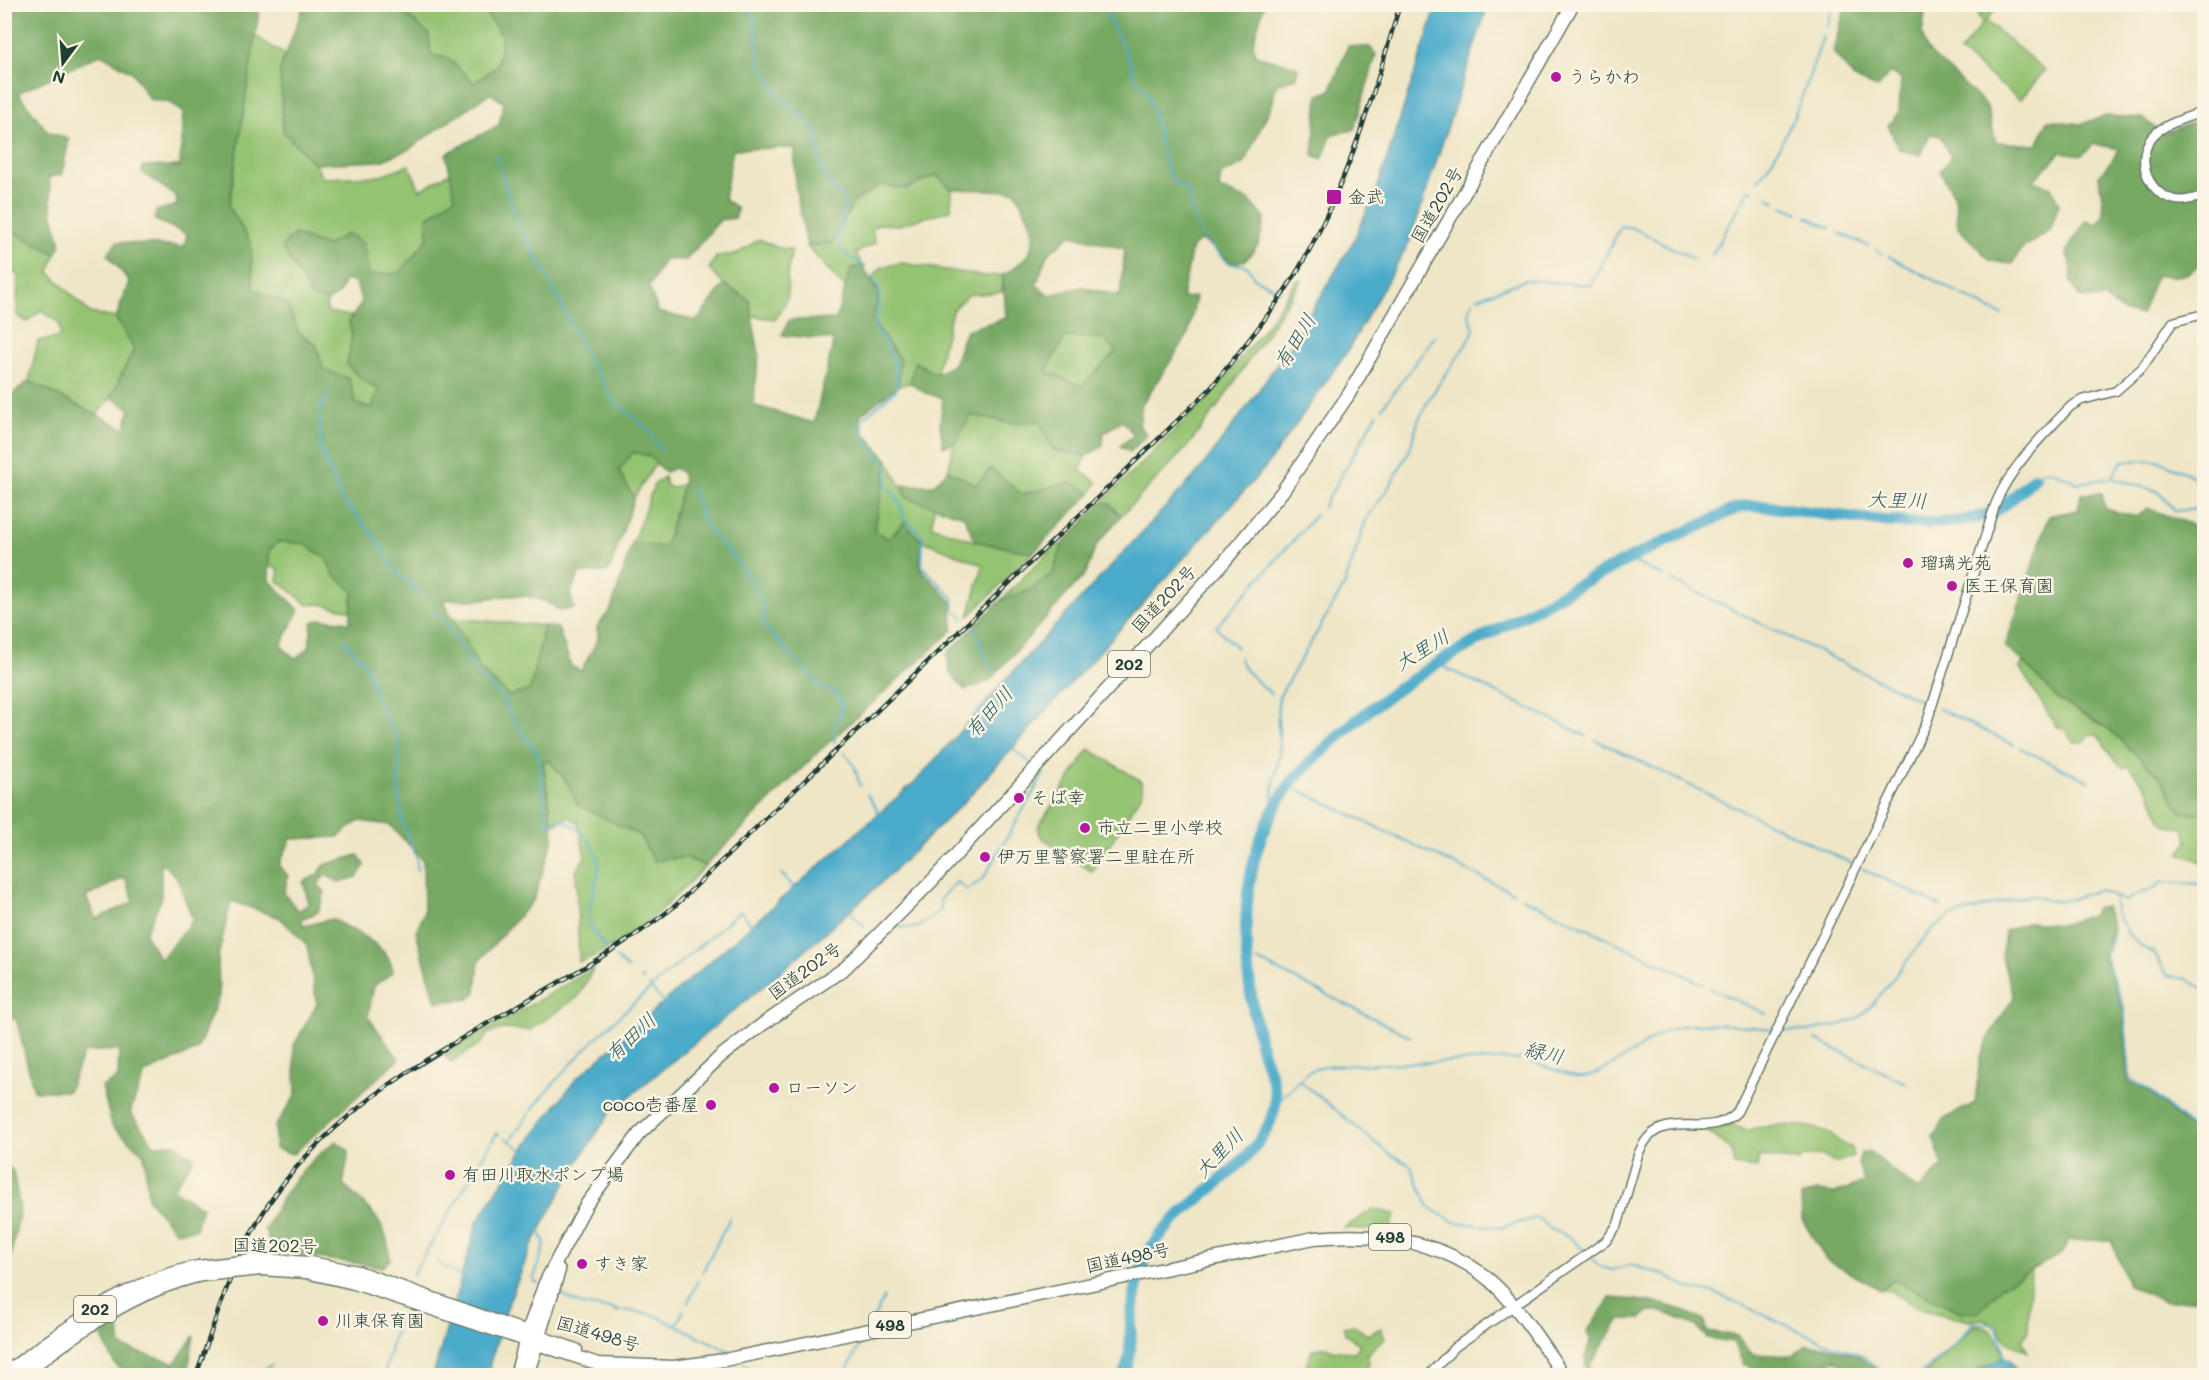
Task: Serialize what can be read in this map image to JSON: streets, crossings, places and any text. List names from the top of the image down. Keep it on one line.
{"streets":{"highway":["国道202号","202","498","国道498号"]},"crossings":[["国道202号","国道498号"]],"water":["有田川","大里川","緑川"],"places":{"other":["うらかわ","瑠璃光苑","医王保育園","そば幸","市立二里小学校","伊万里警察署二里駐在所","ローソン","coco壱番屋","有田川取水ポンプ場","すき家","川東保育園"],"transit":["金武"]},"north":"bottom"}
